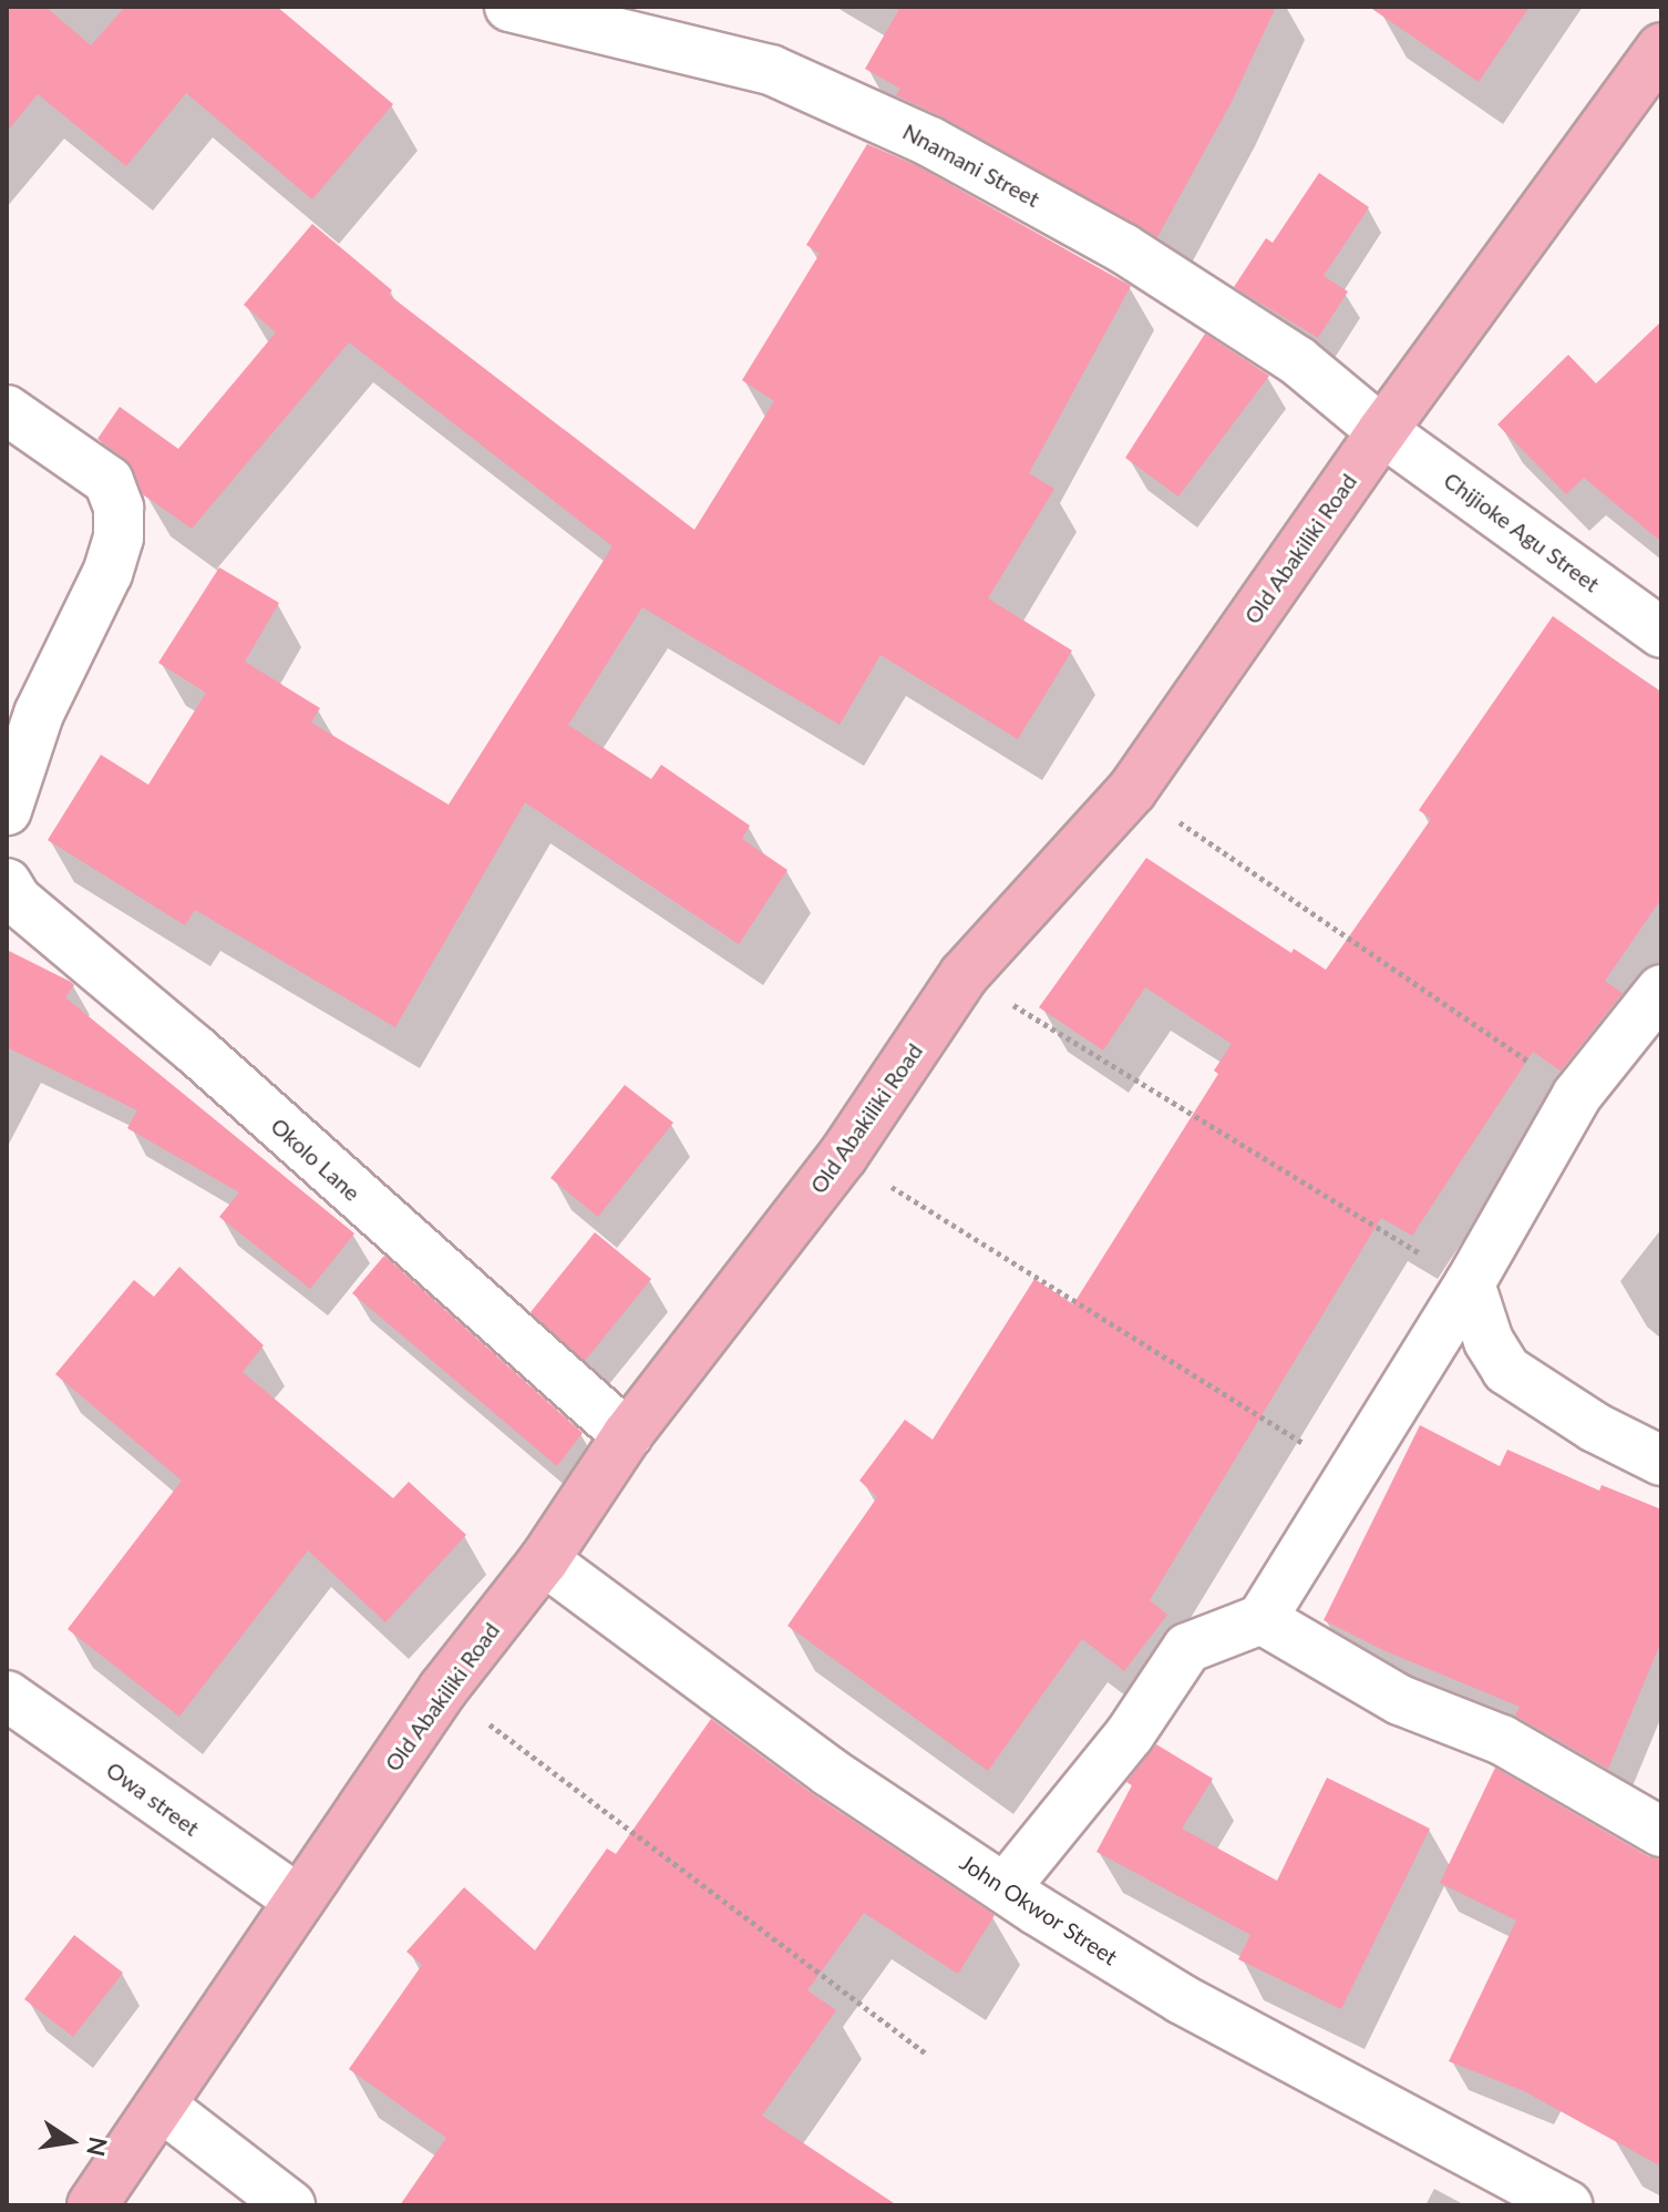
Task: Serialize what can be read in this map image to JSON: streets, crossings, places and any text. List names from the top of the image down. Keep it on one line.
{"streets":{"main road":["Old Abakiliki Road"],"street":["Nnamani Street","Chijioke Agu Street","Okolo Lane","Owa street","John Okwor Street"]},"crossings":[["Nnamani Street","Chijioke Agu Street"],["Nnamani Street","Old Abakiliki Road"],["Chijioke Agu Street","Old Abakiliki Road"],["Old Abakiliki Road","Okolo Lane"],["Old Abakiliki Road","Owa street"],["Old Abakiliki Road","John Okwor Street"]],"north":"right"}
